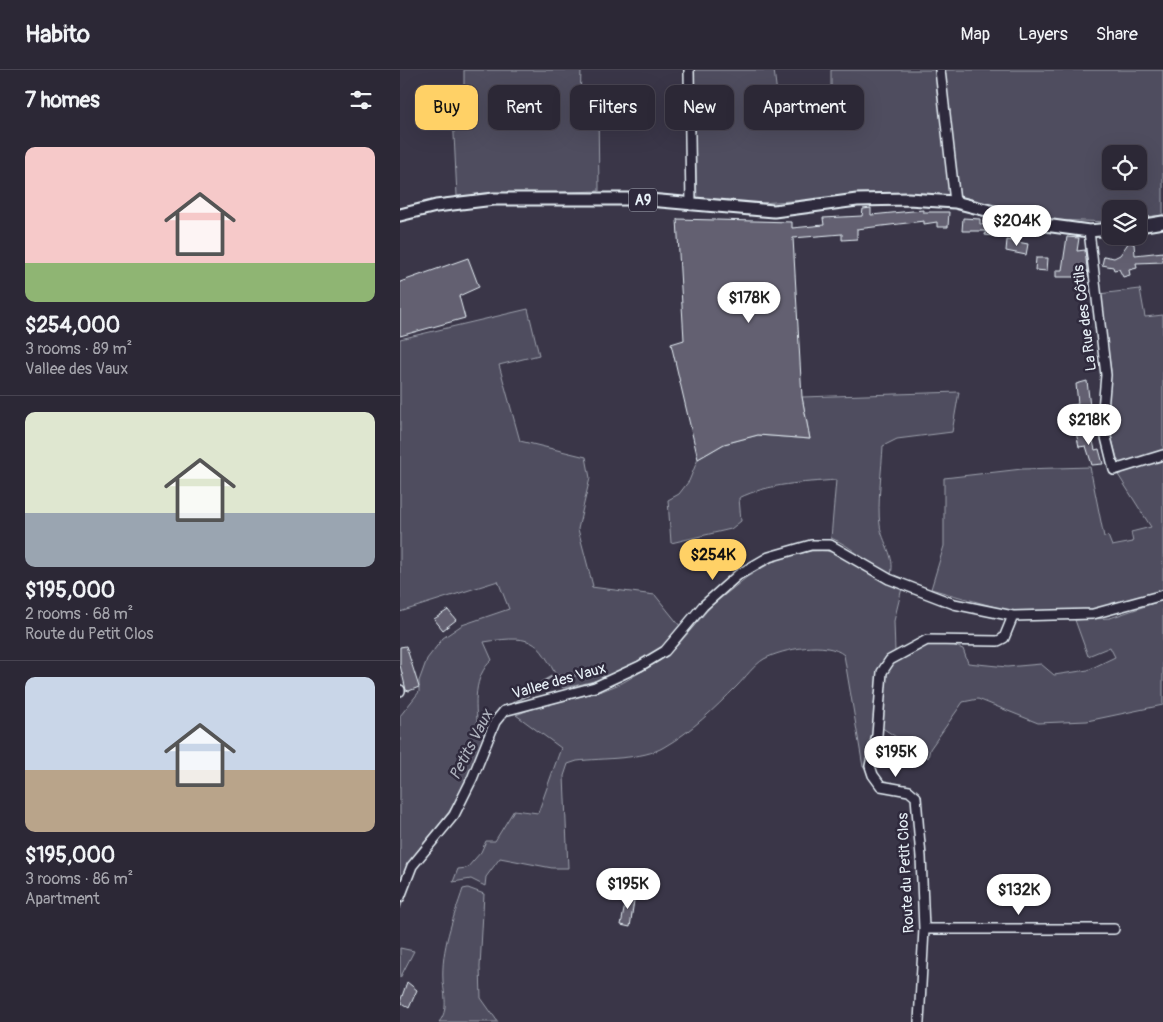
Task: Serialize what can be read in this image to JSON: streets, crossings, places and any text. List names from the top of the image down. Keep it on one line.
{"streets":{"main road":["A9"],"street":["La Rue des Côtils","Vallee des Vaux","Route du Petit Clos"]},"crossings":[["A9","La Rue des Côtils"],["Vallee des Vaux","Route du Petit Clos"]],"water":["Petits Vaux"],"page":{"header":"Habito","nav":["Map","Layers","Share"],"heading":"7 homes","chip":["Buy","Rent","Filters","New","Apartment"],"list":[{"name":"$254,000","note":"3 rooms · 89 m² · Vallee des Vaux"},{"name":"$195,000","note":"2 rooms · 68 m² · Route du Petit Clos"},{"name":"$195,000","note":"3 rooms · 86 m² · Apartment"}],"price":["$204K","$178K","$218K","$254K","$195K","$195K","$132K"]}}
